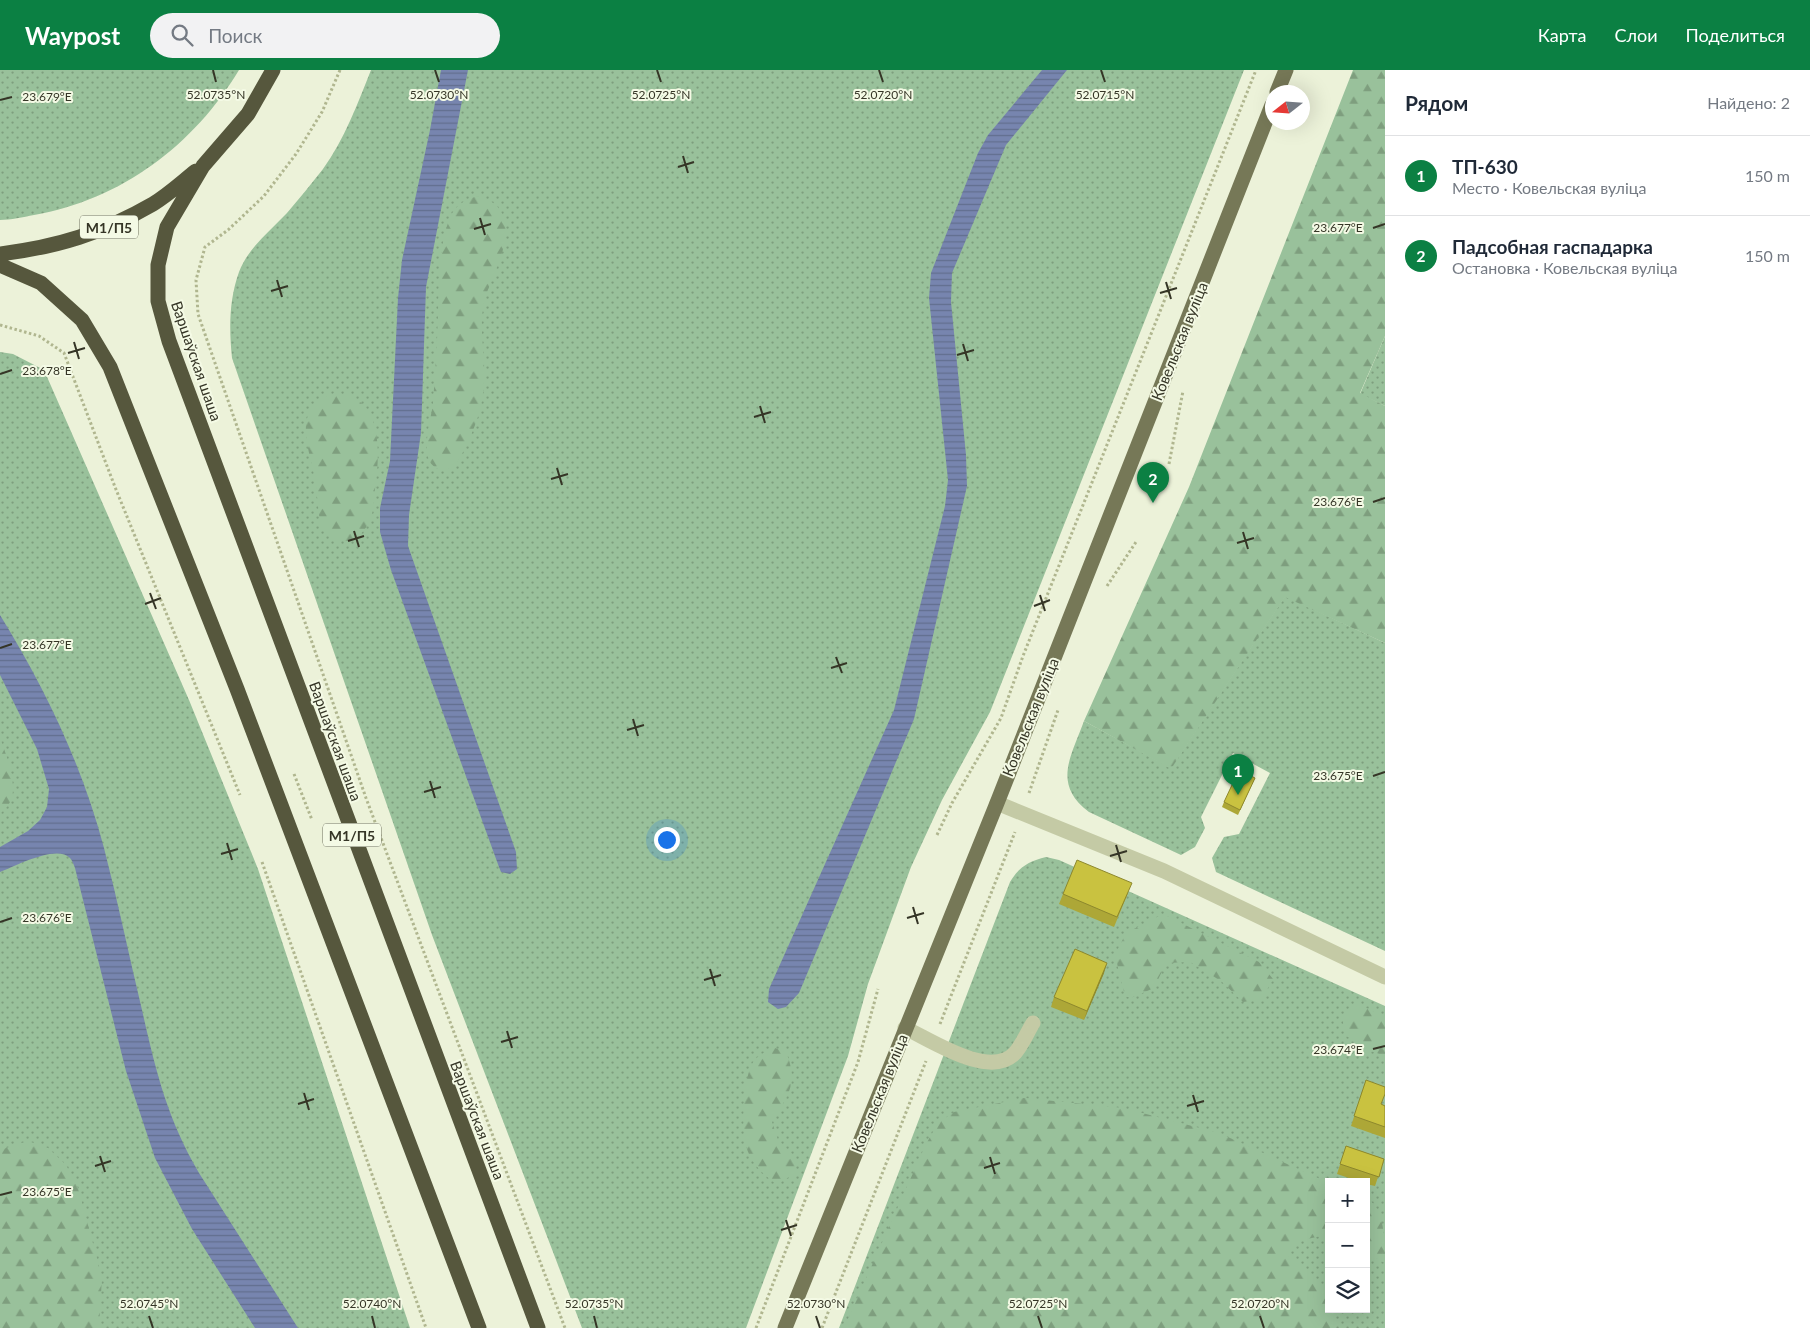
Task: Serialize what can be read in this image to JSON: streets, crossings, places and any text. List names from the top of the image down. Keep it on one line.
{"streets":{"highway":["М1/П5","Варшаўская шаша"],"main road":["Ковельская вуліца"]},"north":"left","page":{"header":"Waypost","search":"Поиск","nav":["Карта","Слои","Поделиться"],"heading":["Рядом","Найдено: 2"],"list":[{"mark":"1","name":"ТП-630","note":"Место · Ковельская вуліца","value":"150 m"},{"mark":"2","name":"Падсобная гаспадарка","note":"Остановка · Ковельская вуліца","value":"150 m"}],"pins":["2","1"],"map_buttons":["+","−"]},"coordinates":["52.0735°N","52.0730°N","52.0725°N","52.0720°N","52.0715°N","23.679°E","23.677°E","23.678°E","23.676°E","23.675°E","23.674°E","52.0745°N","52.0740°N"]}
